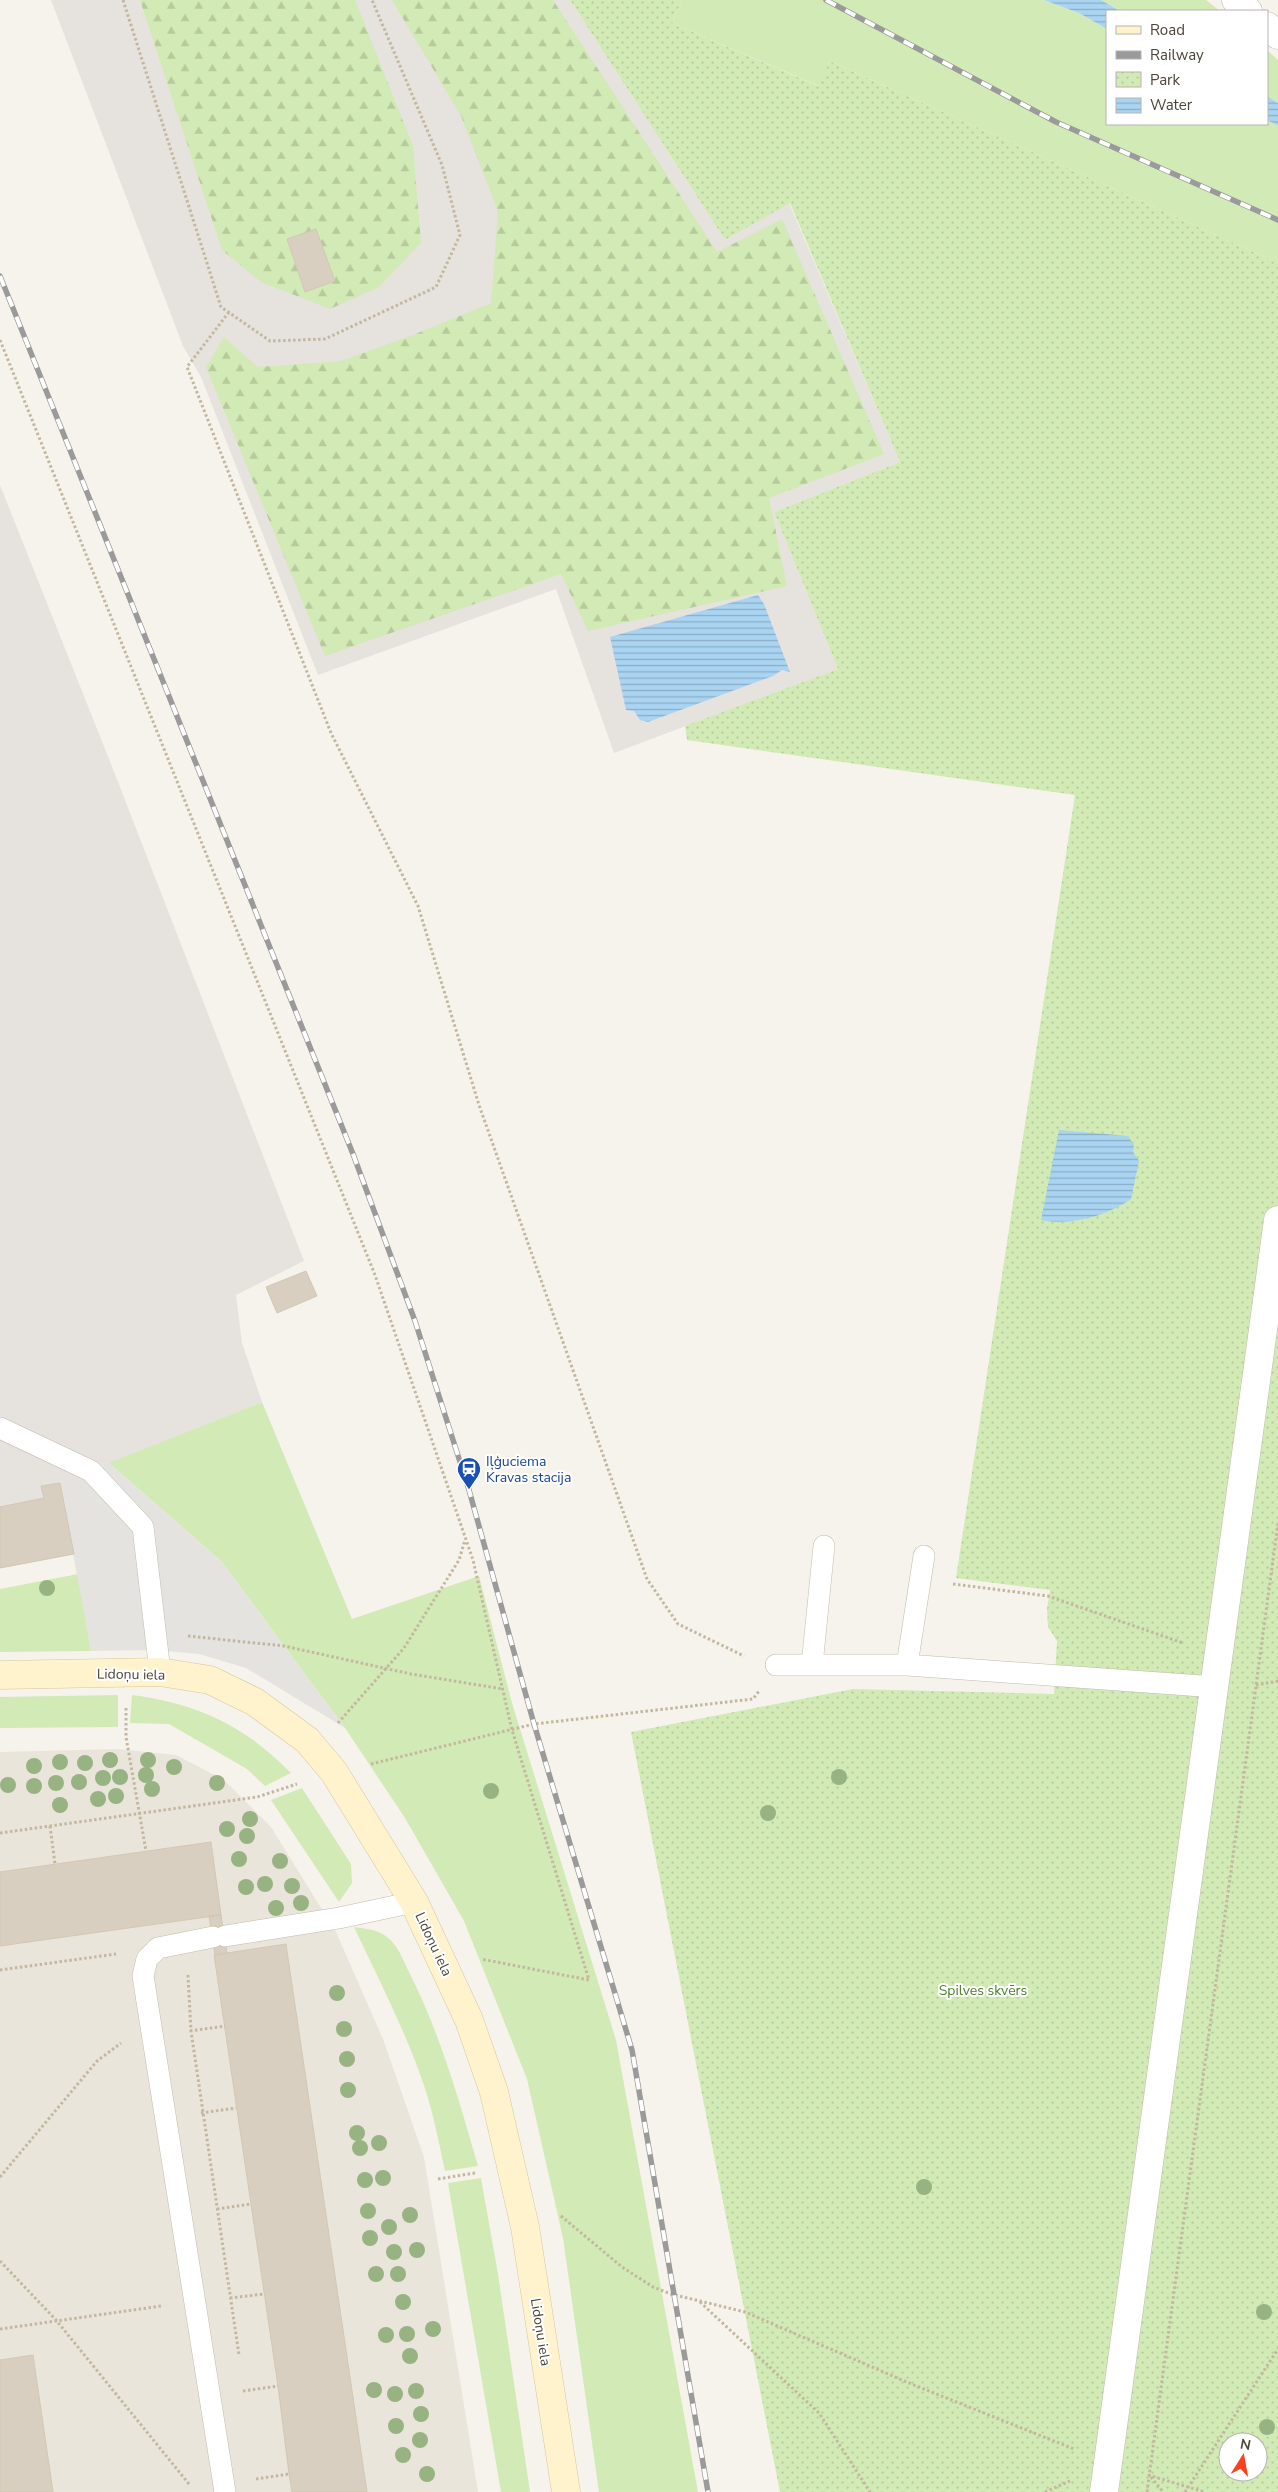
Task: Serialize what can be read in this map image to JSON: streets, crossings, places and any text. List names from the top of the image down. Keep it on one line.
{"streets":{"street":["Lidoņu iela"]},"parks":["Spilves skvērs"],"places":{"station":["Iļģuciema Kravas stacija"]},"legend":["Road","Railway","Park","Water"],"north":"top"}
